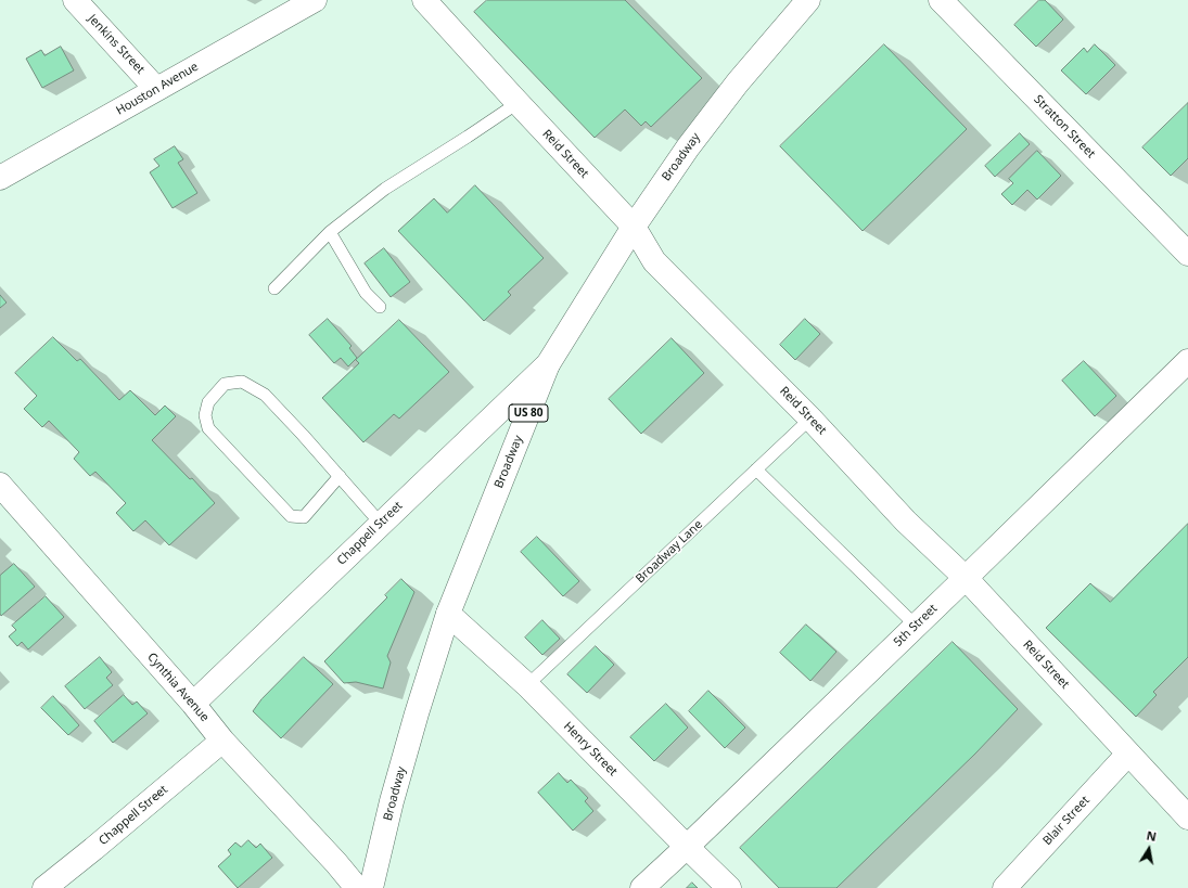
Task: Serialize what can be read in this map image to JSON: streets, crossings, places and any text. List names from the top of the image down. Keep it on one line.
{"streets":{"street":["Jenkins Street","Houston Avenue","Stratton Street","Reid Street","Broadway","US 80","Chappell Street","5th Street","Cynthia Avenue","Henry Street","Blair Street"],"lane":["Broadway Lane"]},"crossings":[["Jenkins Street","Houston Avenue"],["Reid Street","Broadway"],["Reid Street","Broadway Lane"],["Reid Street","5th Street"],["Reid Street","Blair Street"],["Broadway","Chappell Street"],["Broadway","Henry Street"],["Chappell Street","Cynthia Avenue"],["Broadway Lane","Henry Street"],["5th Street","Henry Street"]],"north":"top"}
